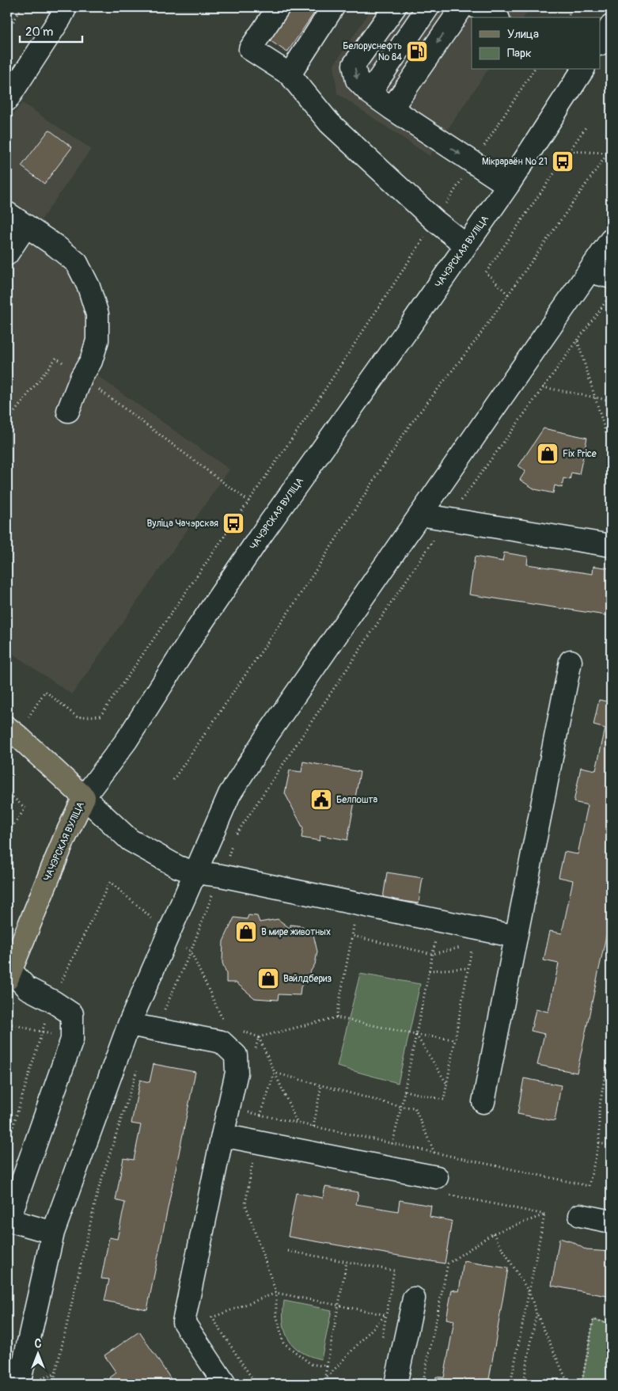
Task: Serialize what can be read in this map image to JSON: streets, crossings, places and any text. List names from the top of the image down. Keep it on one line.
{"streets":{"main road":["ЧАЧЭРСКАЯ ВУЛІЦА"]},"places":{"fuel station":["Белоруснефть № 84"],"bus stop":["Мікрараён № 21","Вуліца Чачэрская"],"shop":["Fix Price","В мире животных","Вайлдбериз"],"public building":["Белпошта"]},"legend":["Улица","Парк"],"scale_bar":"20 m","north":"top"}
